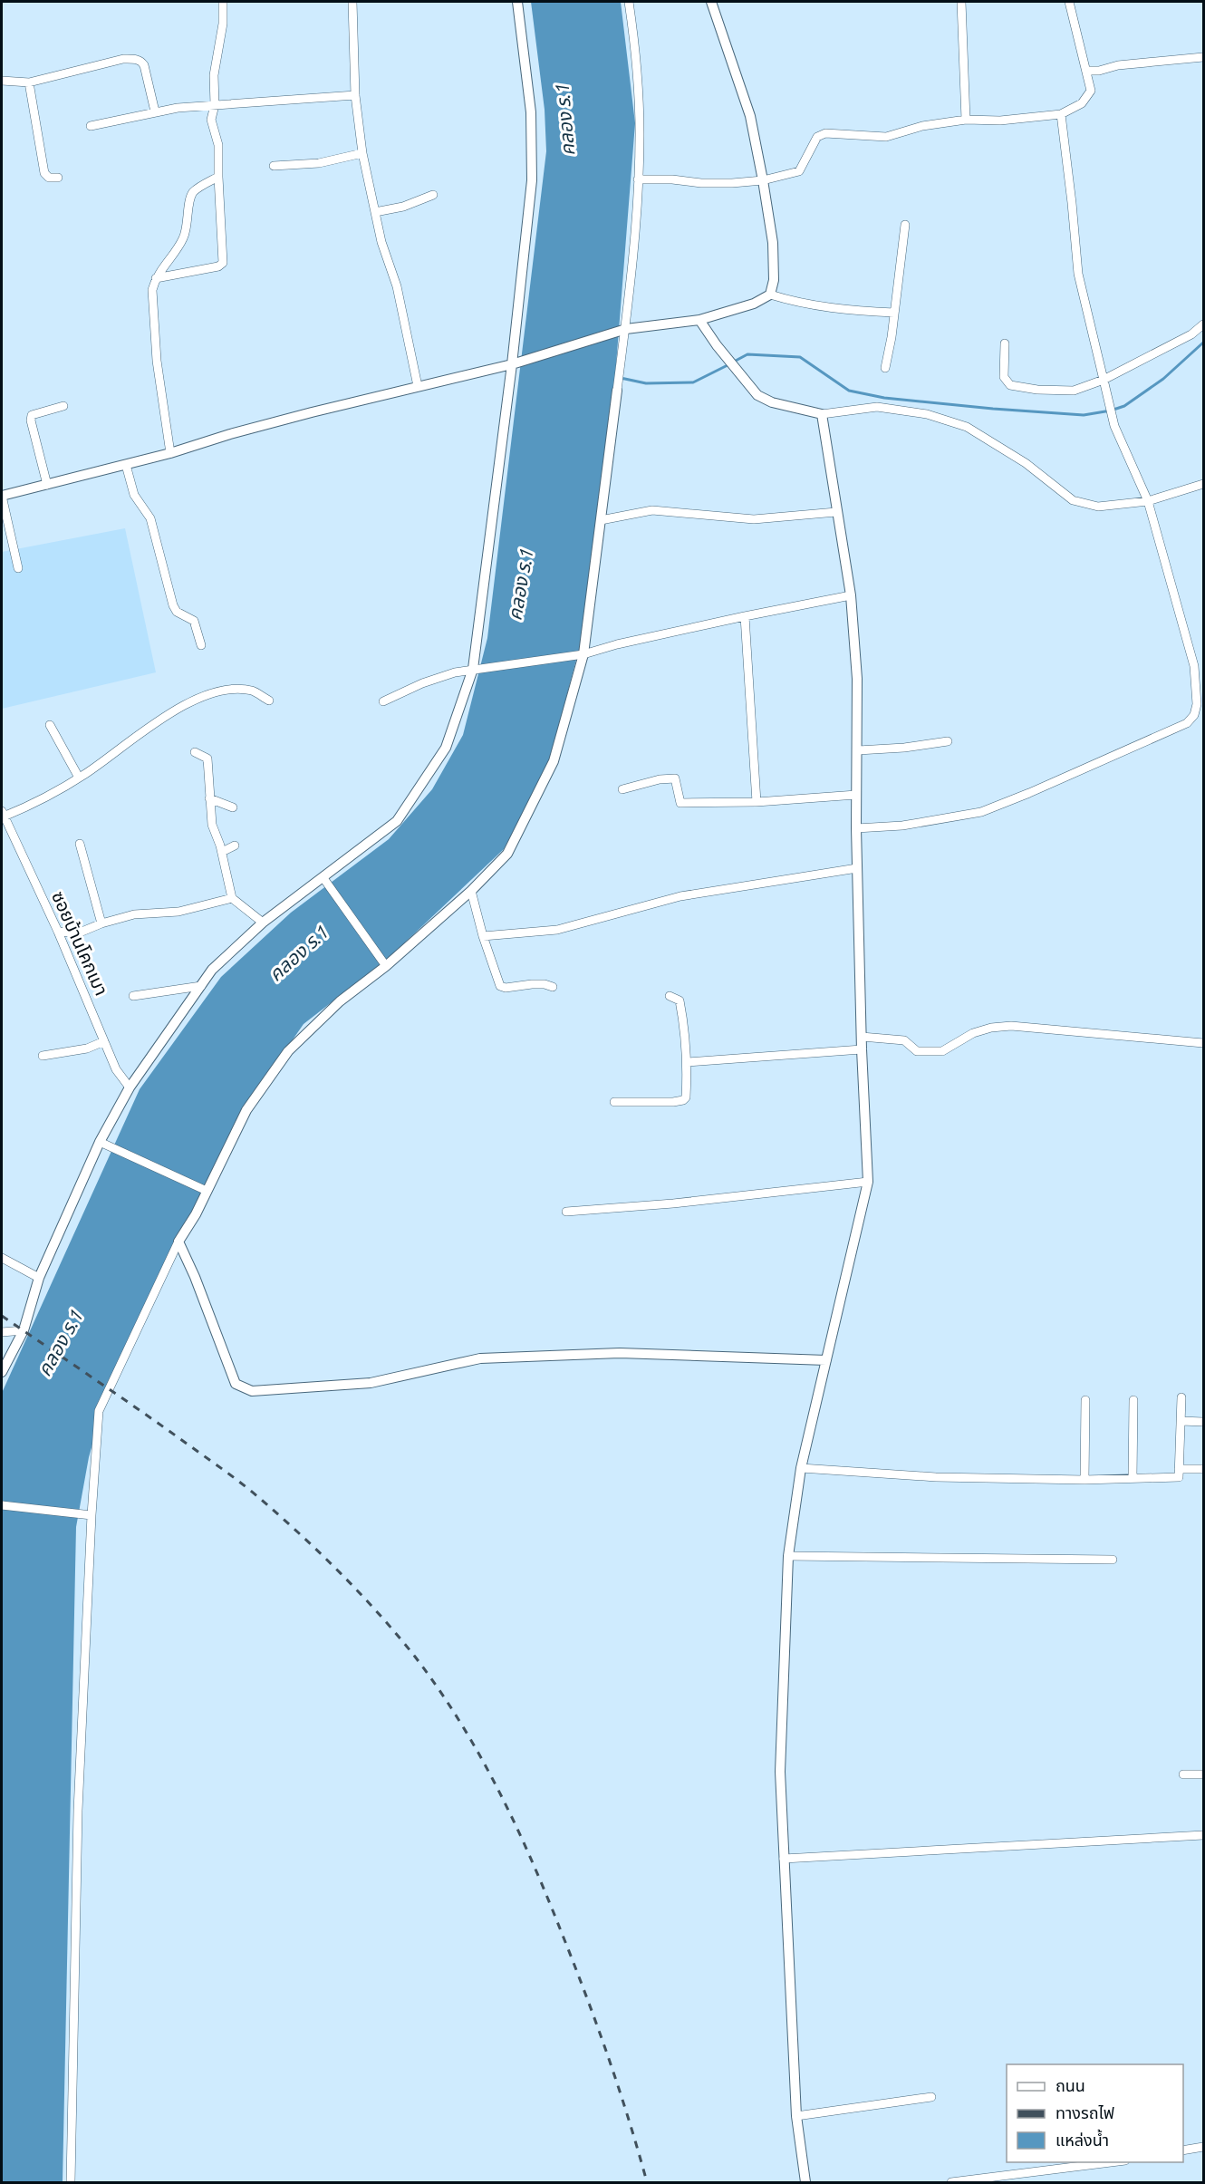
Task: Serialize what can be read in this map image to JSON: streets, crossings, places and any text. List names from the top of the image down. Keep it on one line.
{"streets":{"street":["ซอยบ้านโคกเมา"]},"water":["คลอง ร.1"],"legend":["ถนน","ทางรถไฟ","แหล่งน้ำ"]}
